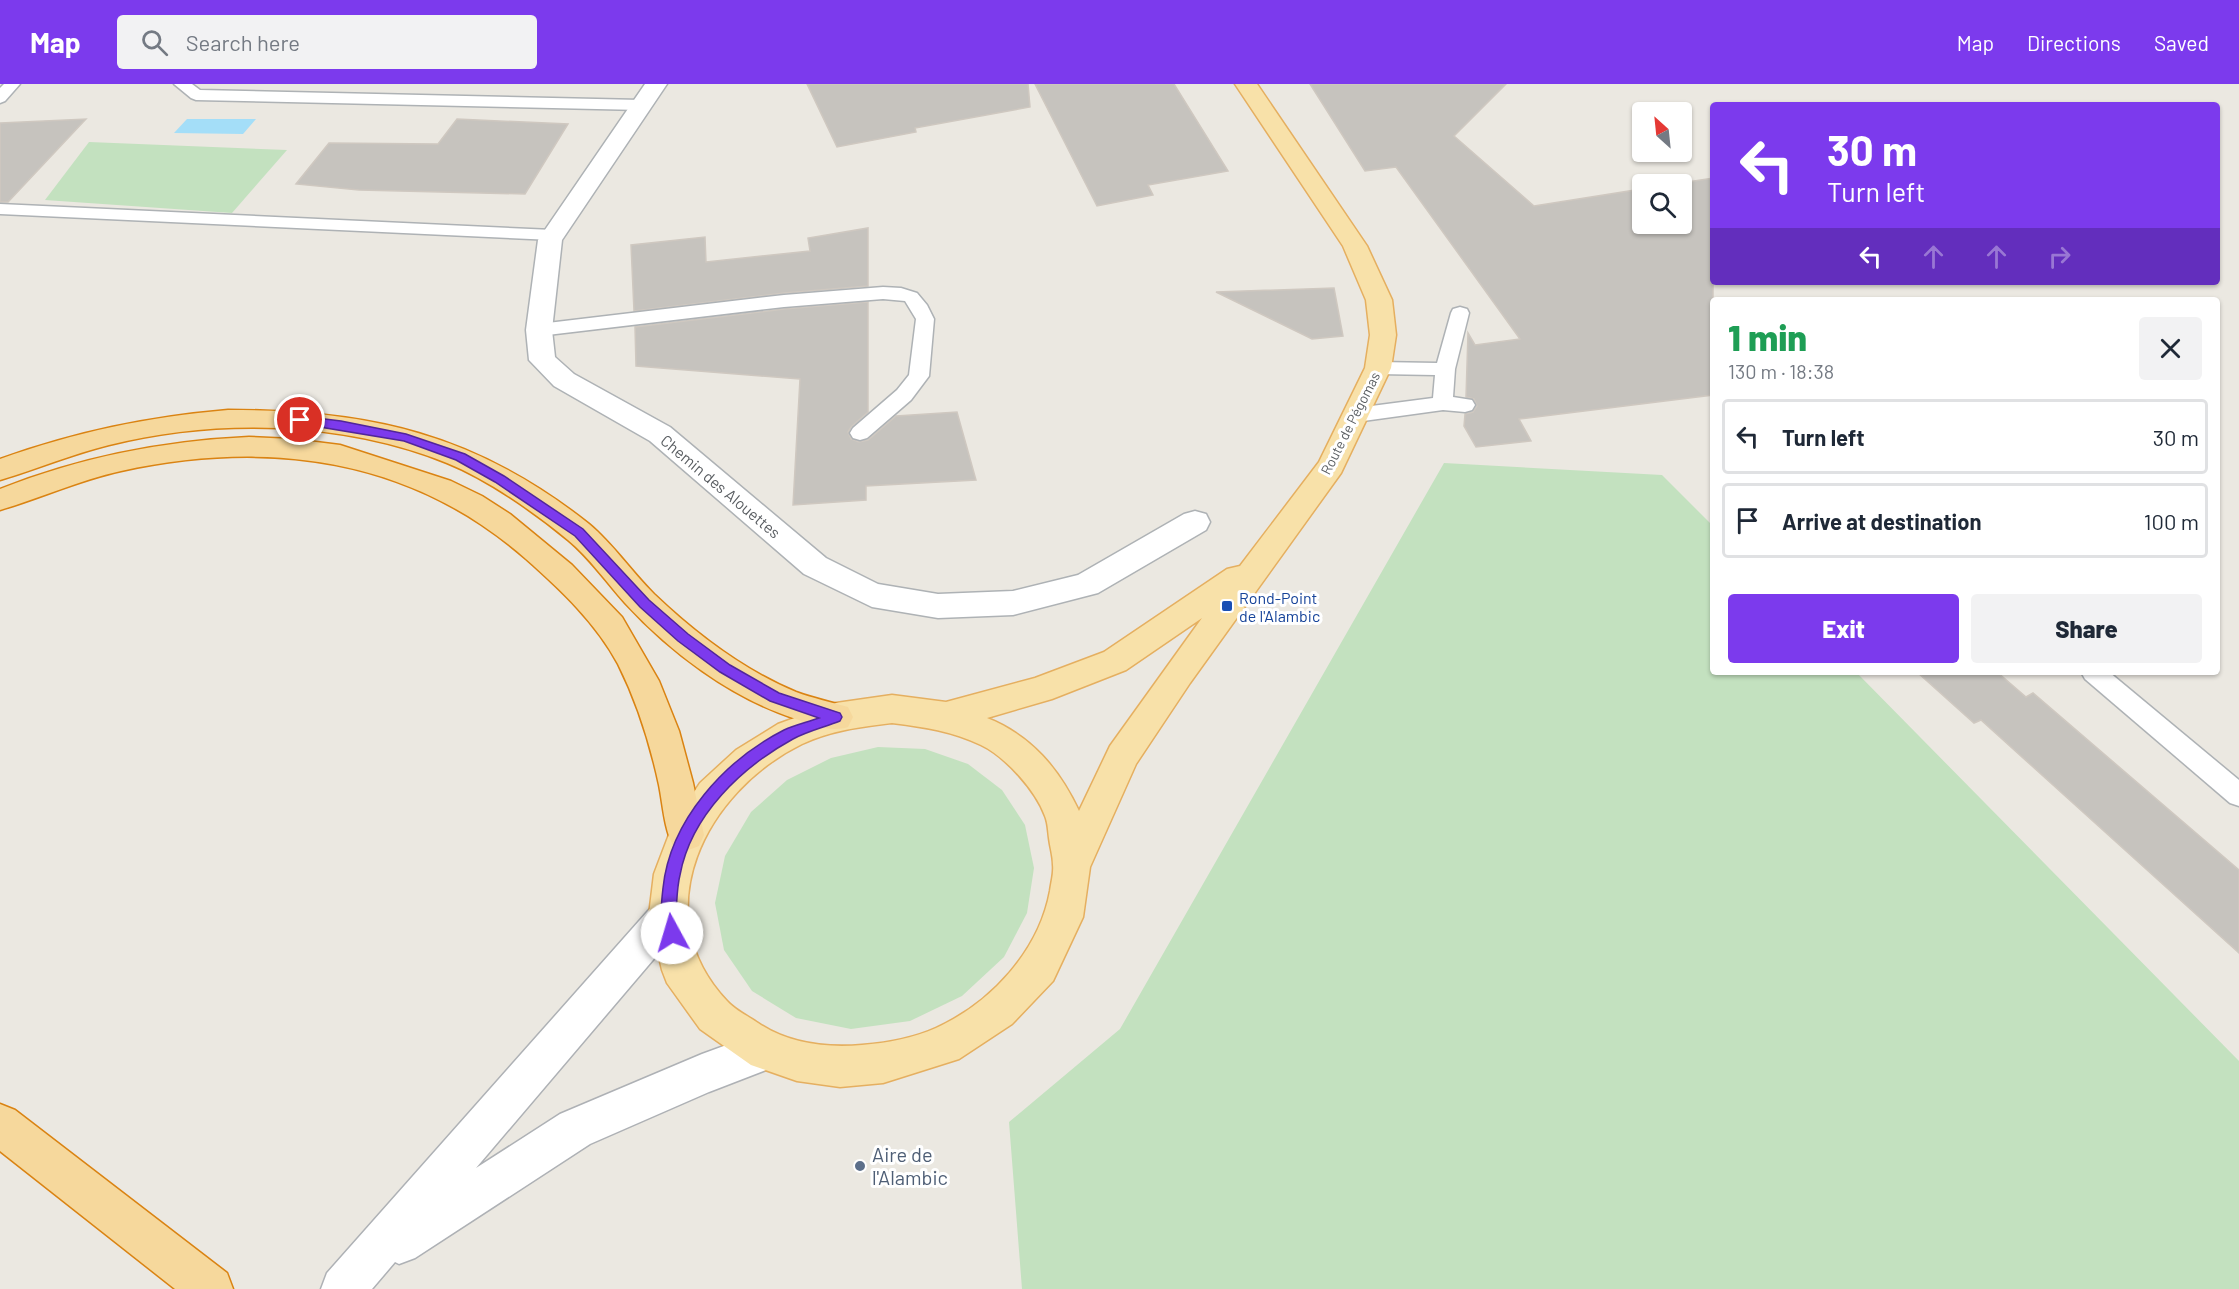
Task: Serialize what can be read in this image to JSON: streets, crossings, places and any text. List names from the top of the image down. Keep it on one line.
{"streets":{"main road":["Route de Pégomas"],"street":["Chemin des Alouettes"]},"places":{"transit":["Rond-Point de l'Alambic"],"other":["Aire de l'Alambic"]},"north":"top left","page":{"header":"Map","search":"Search here","nav":["Map","Directions","Saved"],"turn":["30 m","Turn left"],"heading":["1 min","130 m · 18:38"],"list":[{"name":"Turn left","value":"30 m"},{"name":"Arrive at destination","value":"100 m"}],"buttons":["Exit","Share"]}}
